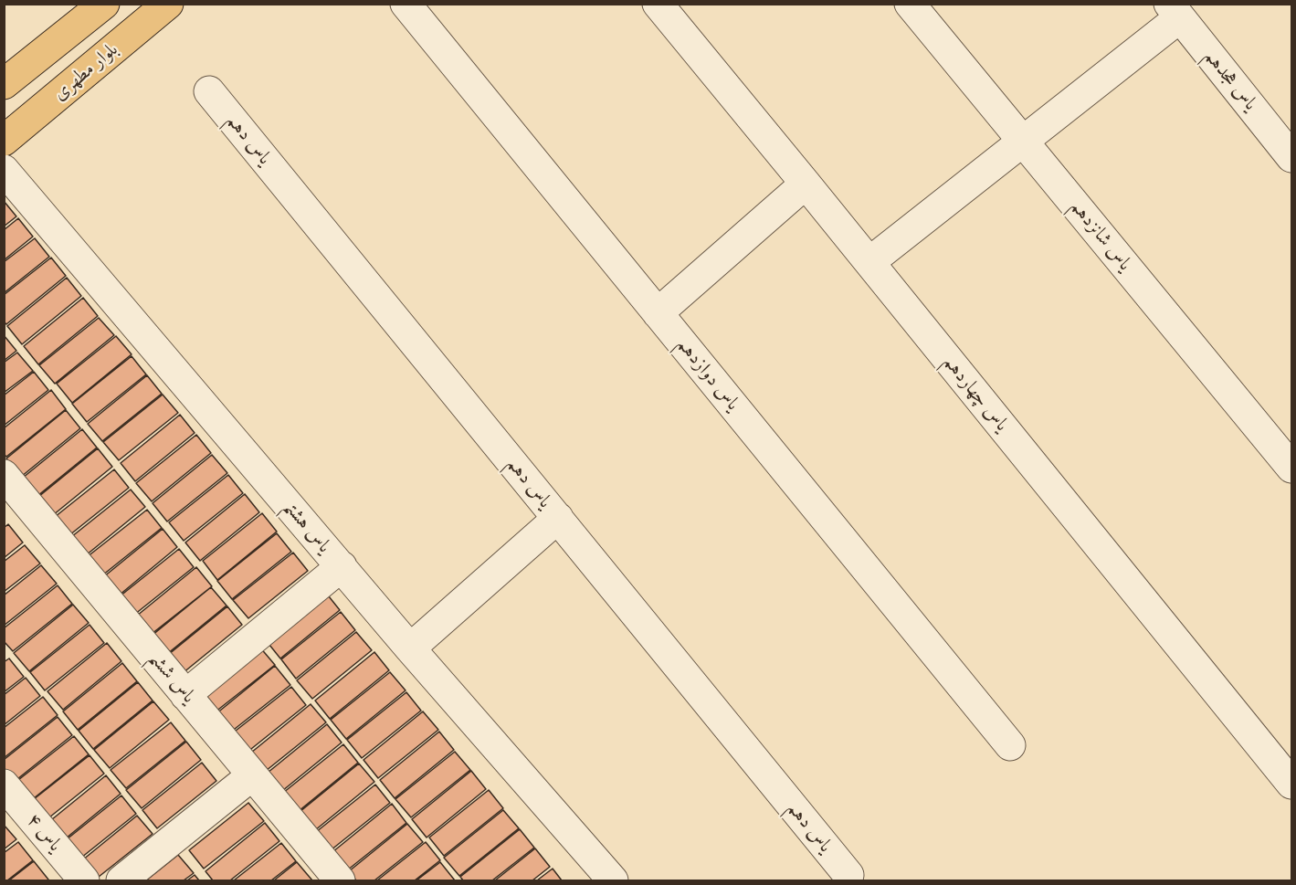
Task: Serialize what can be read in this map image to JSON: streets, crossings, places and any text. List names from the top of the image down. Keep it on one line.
{"streets":{"main road":["بلوار مطهری"],"street":["یاس هجدهم","یاس دهم","یاس شانزدهم","یاس دوازدهم","یاس چهاردهم","یاس هشتم","یاس ششم","یاس ۴"]}}
